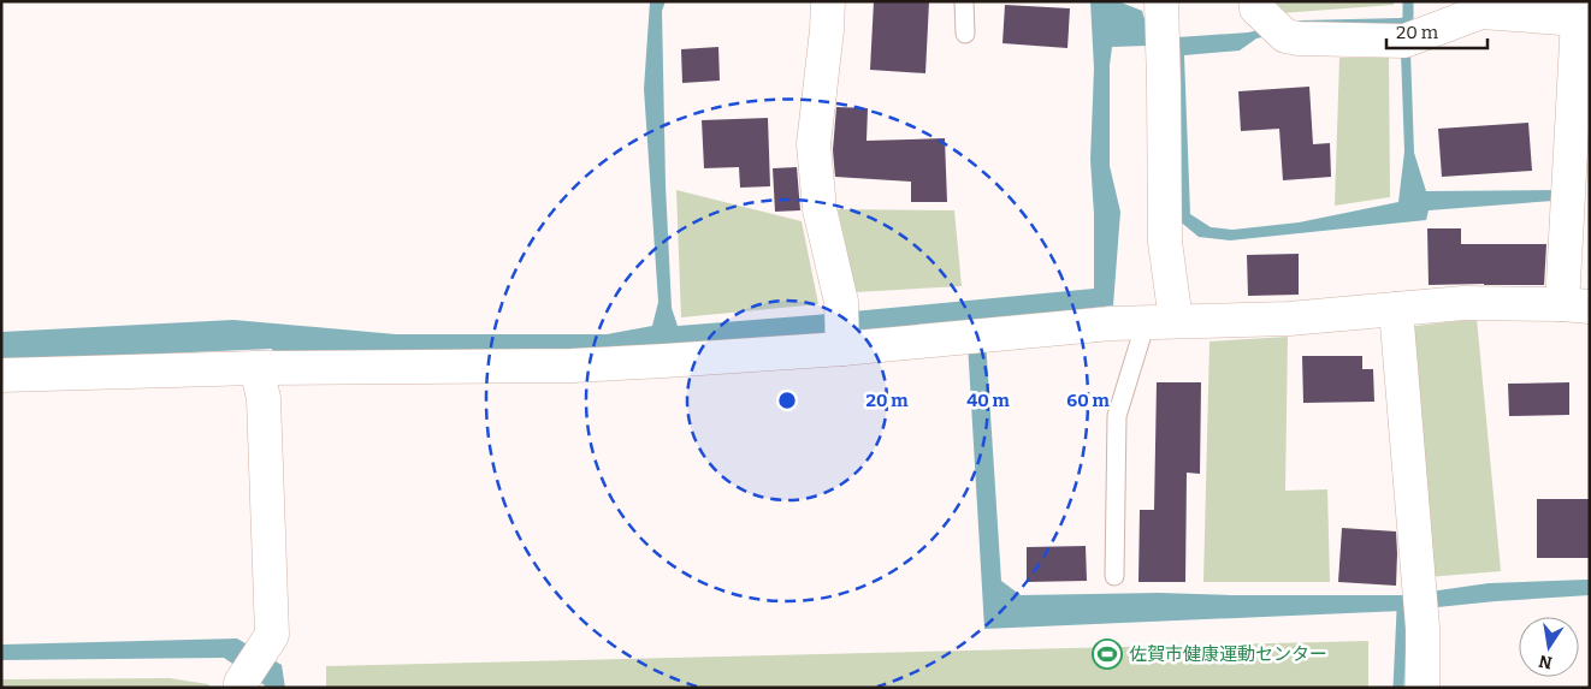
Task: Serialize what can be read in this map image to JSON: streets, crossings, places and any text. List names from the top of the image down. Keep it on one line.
{"places":{"sports":["佐賀市健康運動センター"]},"scale_bar":"20 m","north":"bottom","rings":["20 m","40 m","60 m"]}
